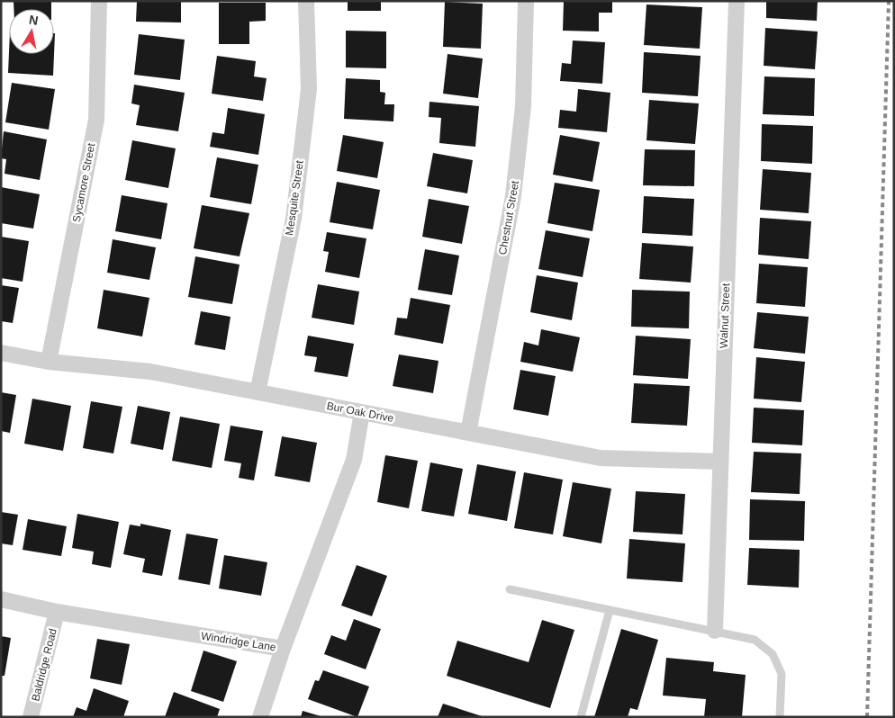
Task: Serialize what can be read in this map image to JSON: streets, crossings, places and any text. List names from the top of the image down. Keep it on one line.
{"streets":{"street":["Sycamore Street","Mesquite Street","Chestnut Street","Walnut Street","Bur Oak Drive","Windridge Lane","Baldridge Road"]},"crossings":[["Sycamore Street","Bur Oak Drive"],["Mesquite Street","Bur Oak Drive"],["Chestnut Street","Bur Oak Drive"],["Walnut Street","Bur Oak Drive"],["Bur Oak Drive","Windridge Lane"],["Windridge Lane","Baldridge Road"]],"north":"top"}
